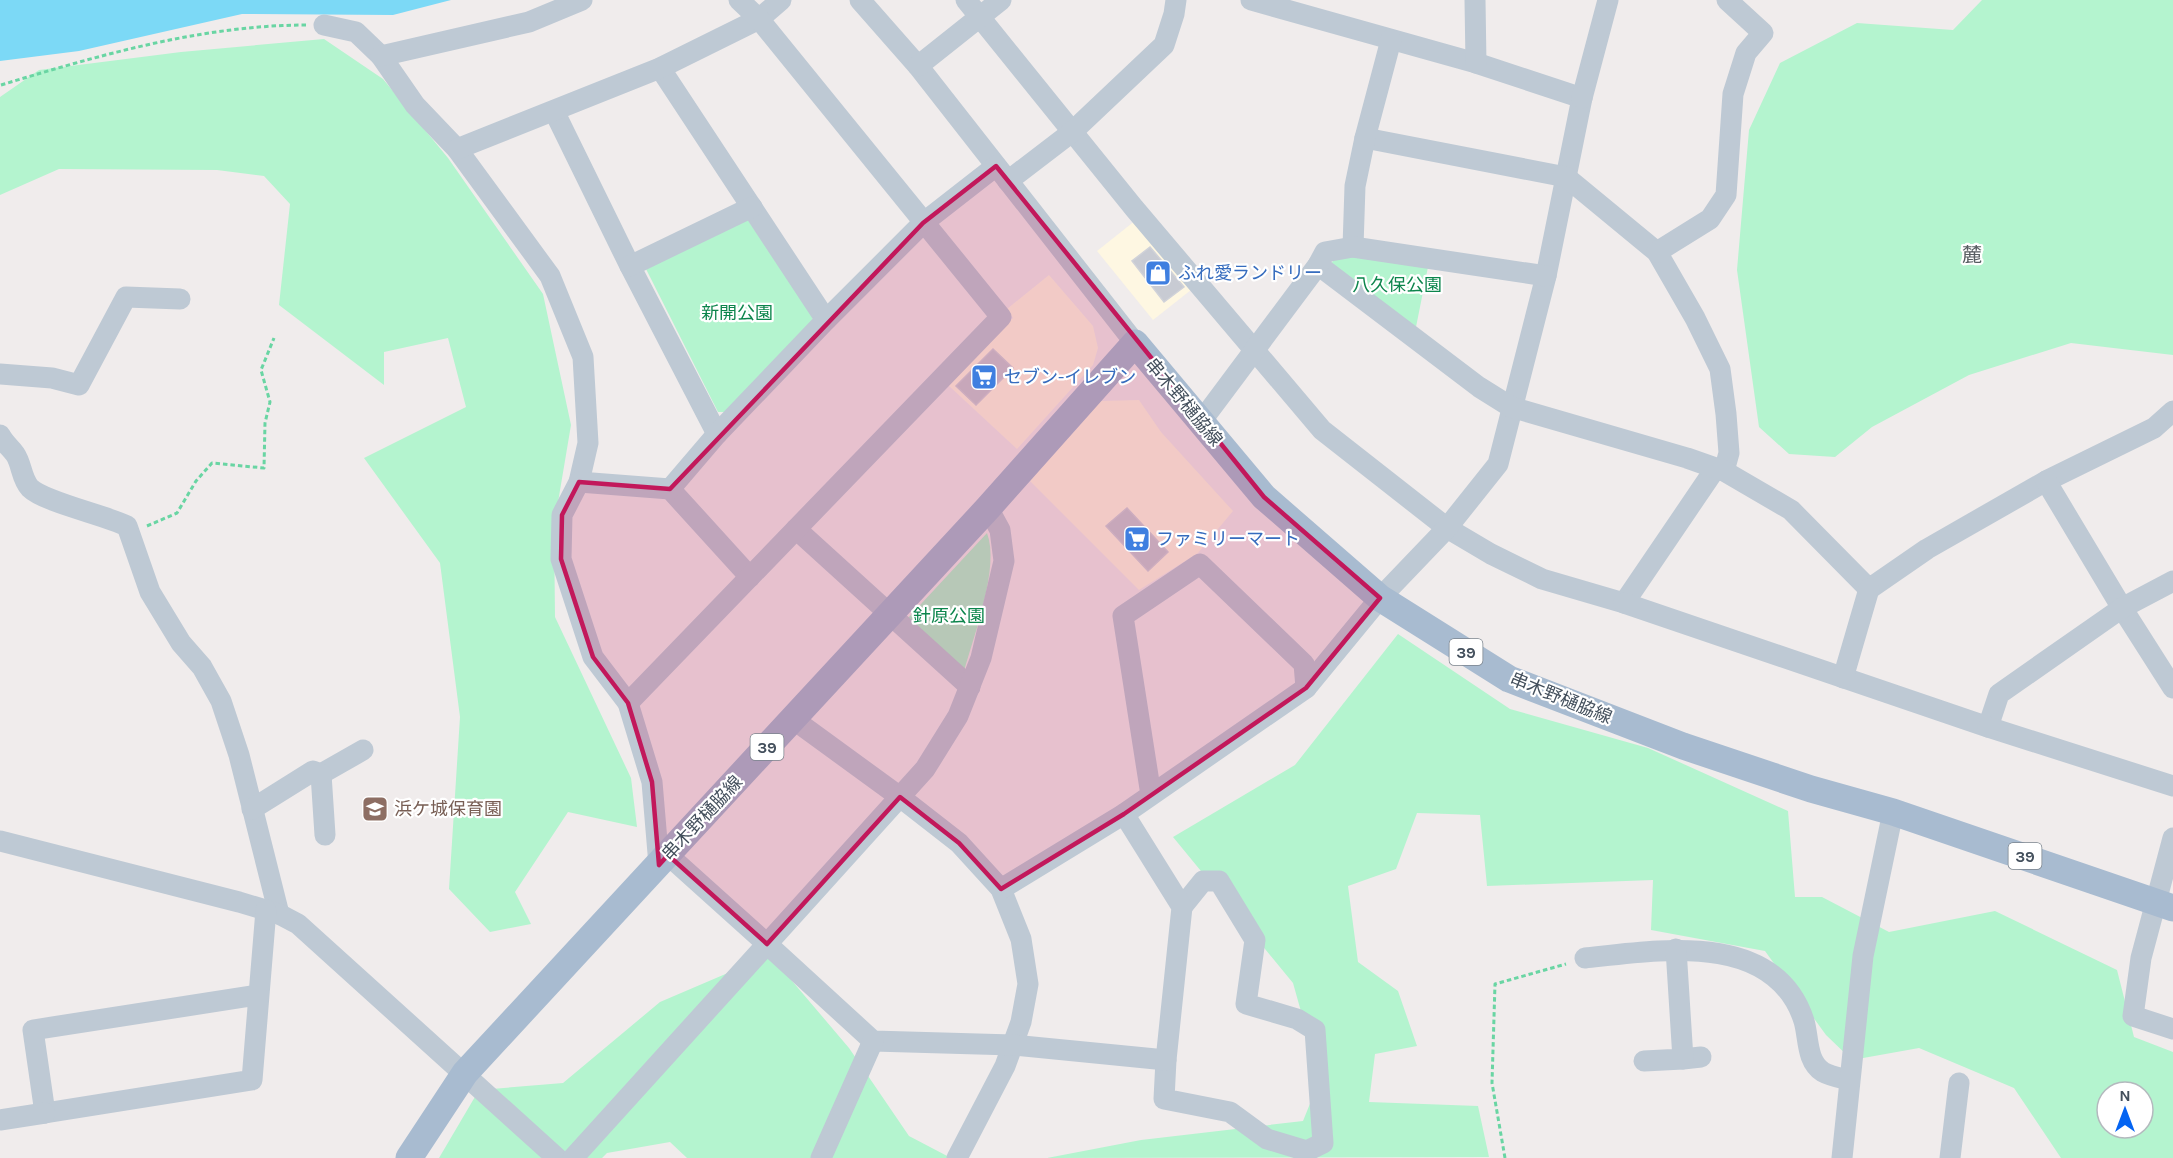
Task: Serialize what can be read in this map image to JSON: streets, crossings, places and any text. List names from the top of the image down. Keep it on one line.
{"streets":{"main road":["串木野樋脇線","39"]},"districts":["麓"],"parks":["八久保公園","新開公園","針原公園"],"places":{"shop":["ふれ愛ランドリー"],"supermarket":["セブン-イレブン","ファミリーマート"],"school or university":["浜ケ城保育園"]},"north":"top"}
